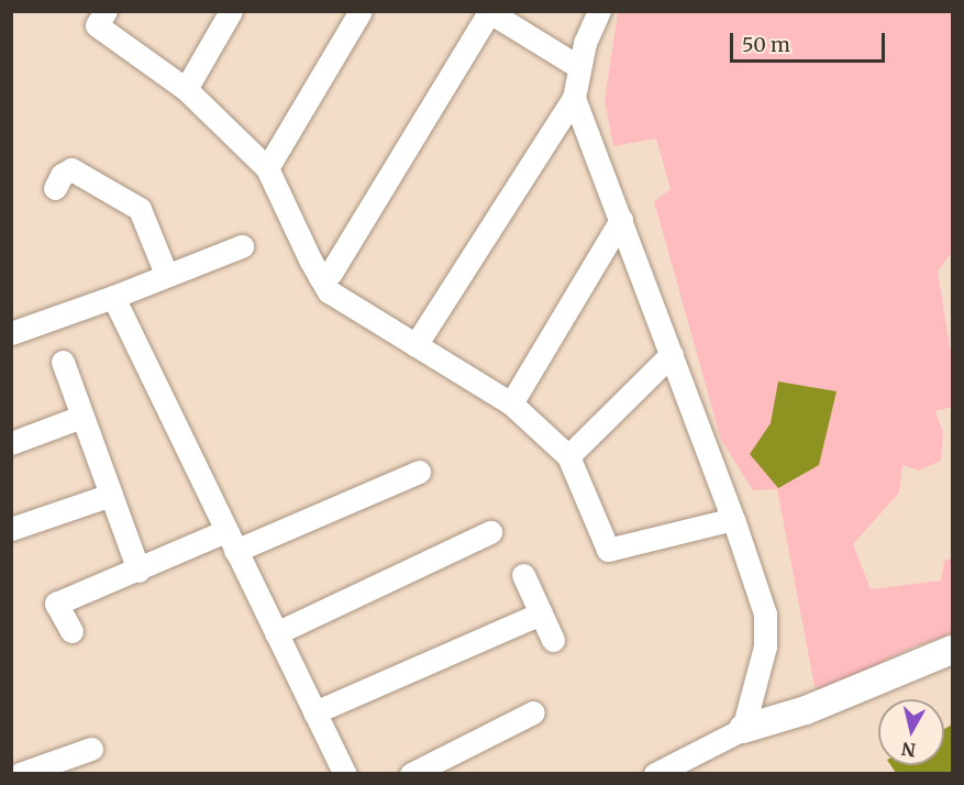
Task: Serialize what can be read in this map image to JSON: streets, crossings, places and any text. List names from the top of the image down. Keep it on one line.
{"scale_bar":"50 m","north":"bottom"}
